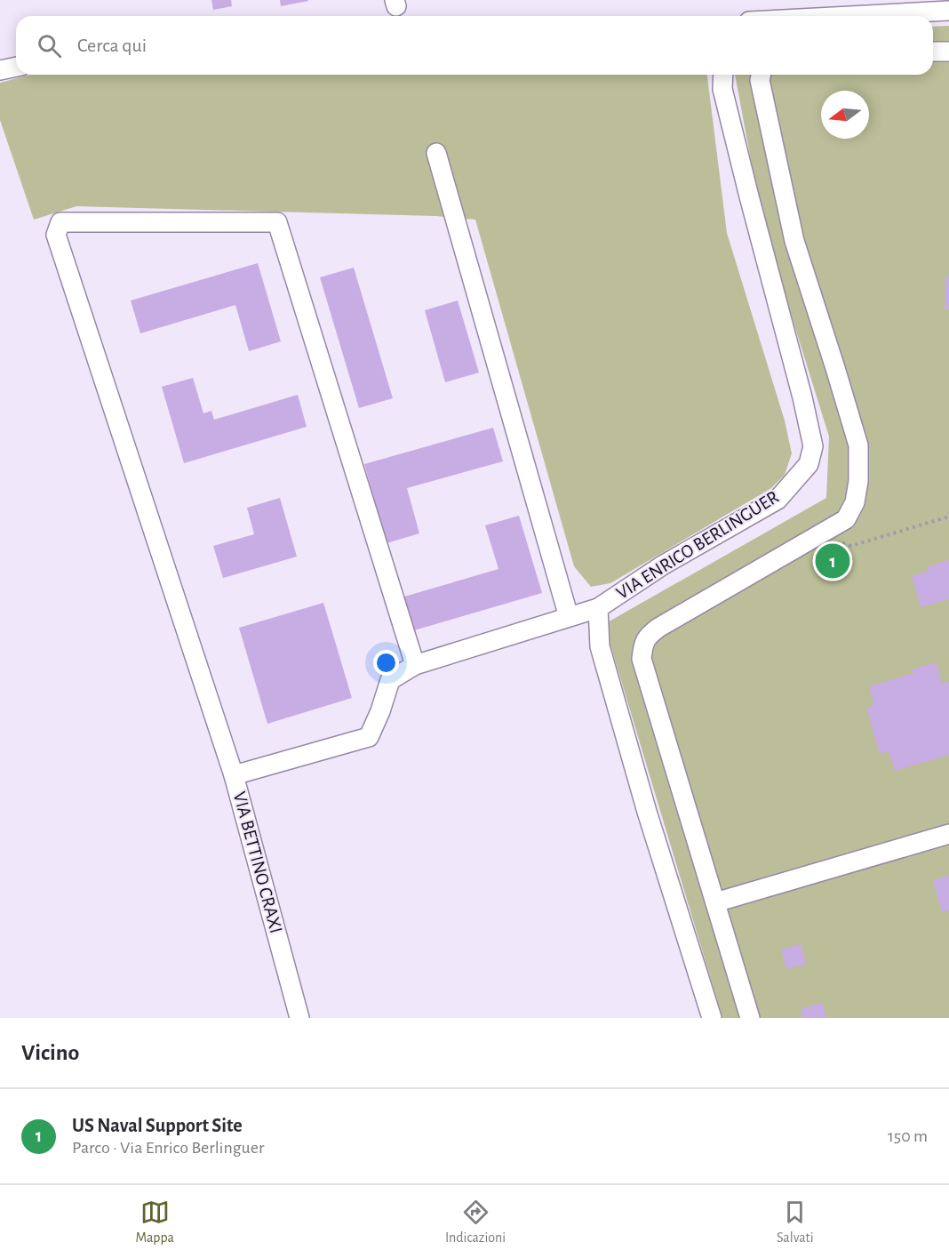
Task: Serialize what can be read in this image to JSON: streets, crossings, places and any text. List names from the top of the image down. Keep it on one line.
{"streets":{"street":["VIA ENRICO BERLINGUER","VIA BETTINO CRAXI"]},"crossings":[["VIA ENRICO BERLINGUER","VIA BETTINO CRAXI"]],"north":"left","page":{"search":"Cerca qui","pins":"1","heading":"Vicino","list":[{"mark":"1","name":"US Naval Support Site","note":"Parco · Via Enrico Berlinguer","value":"150 m"}],"nav":["Mappa","Indicazioni","Salvati"]}}
